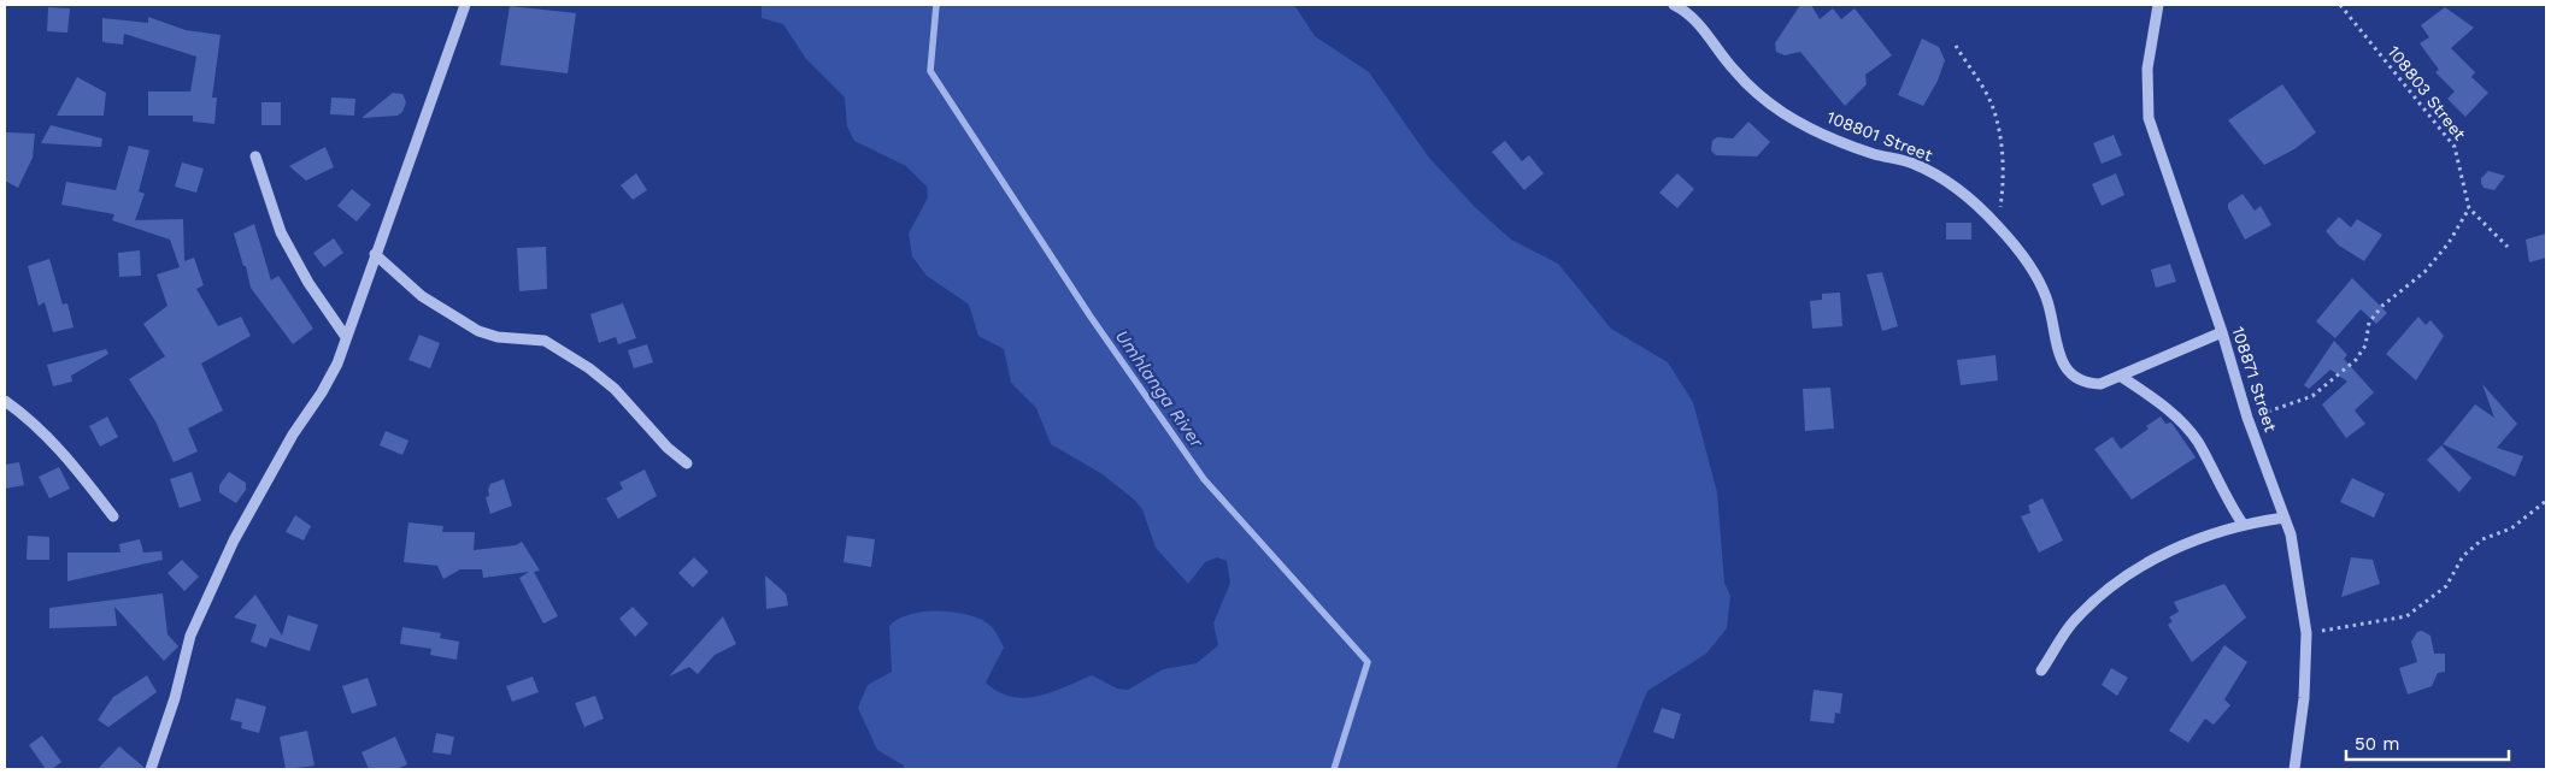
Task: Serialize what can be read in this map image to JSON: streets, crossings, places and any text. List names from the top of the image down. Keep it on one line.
{"streets":{"street":["108801 Street","108871 Street"],"path":["108803 Street"]},"crossings":[["108801 Street","108871 Street"]],"water":["Umhlanga River"],"scale_bar":"50 m"}
